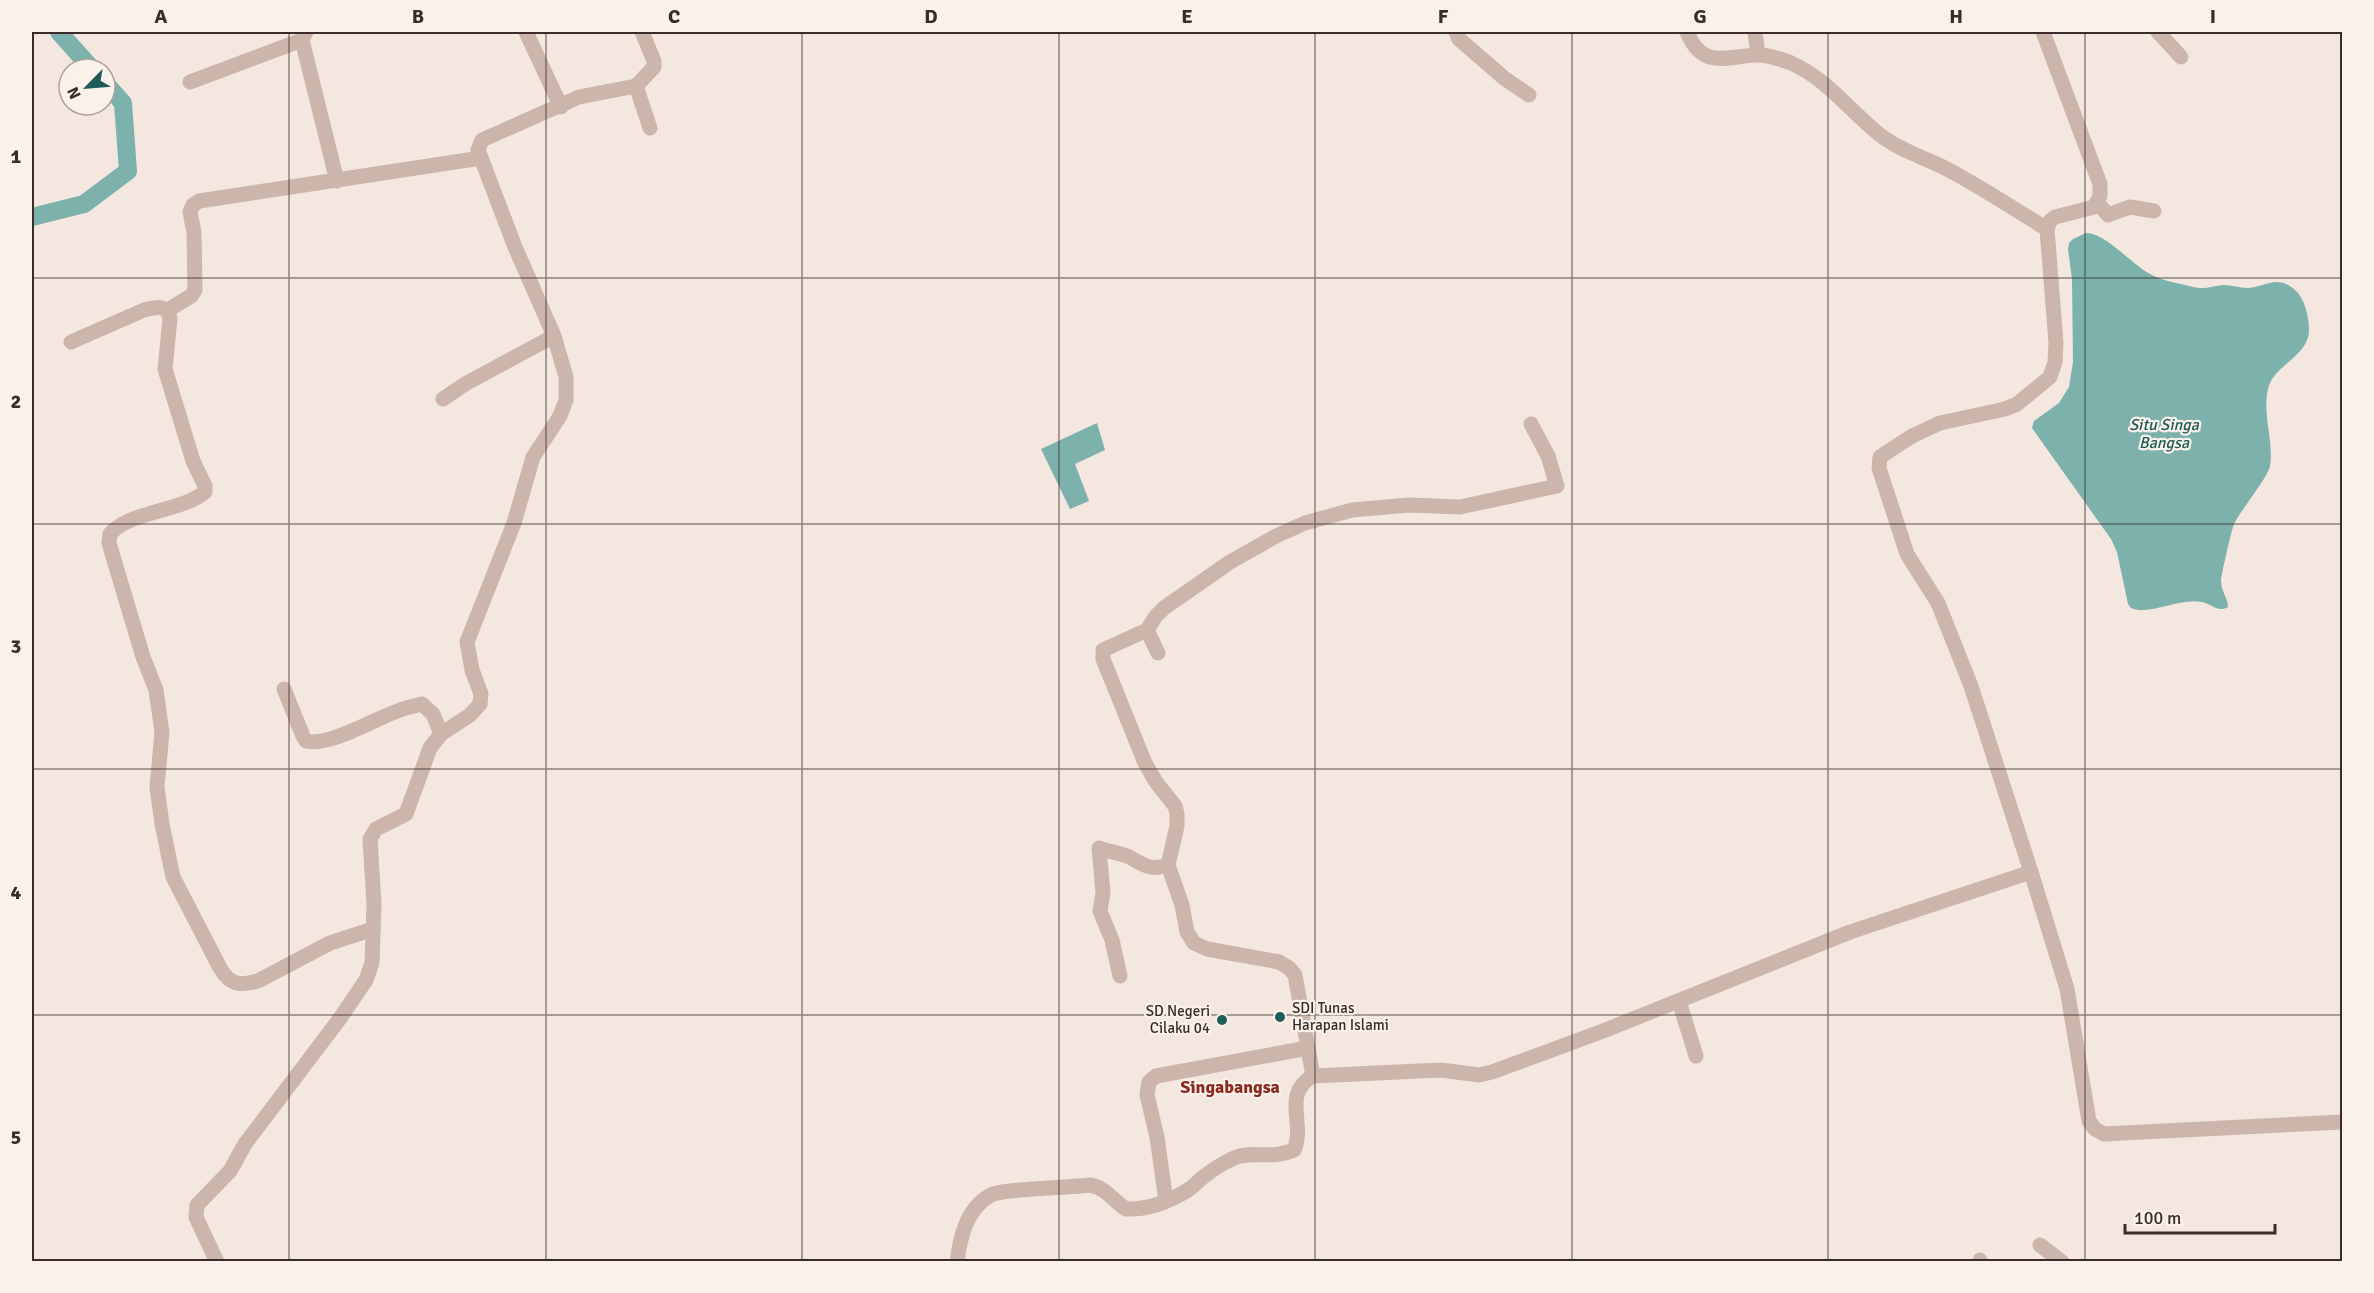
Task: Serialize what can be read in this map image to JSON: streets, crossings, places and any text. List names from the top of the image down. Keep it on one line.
{"districts":["Singabangsa"],"water":["Situ Singa Bangsa"],"places":["SDI Tunas Harapan Islami","SD Negeri Cilaku 04"],"scale_bar":"100 m","north":"bottom left","grid":{"columns":["A","B","C","D","E","F","G","H","I"],"rows":["1","2","3","4","5"]}}
